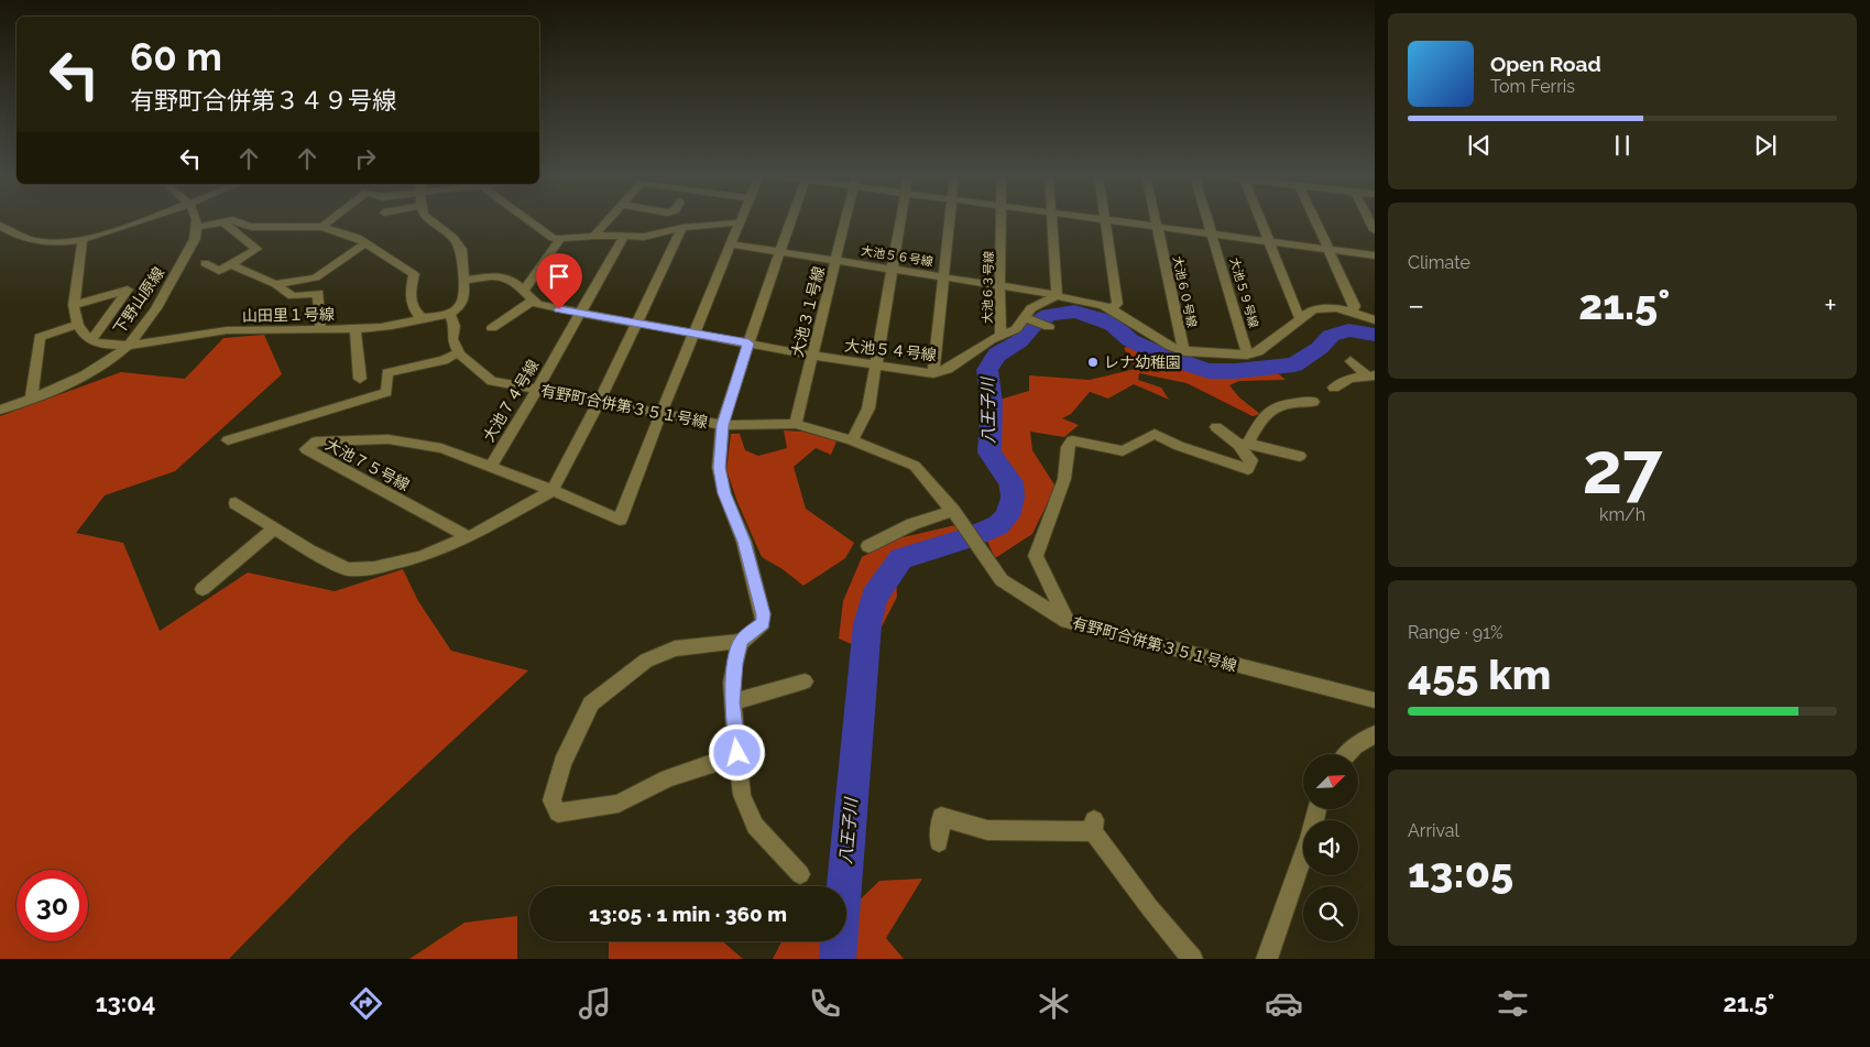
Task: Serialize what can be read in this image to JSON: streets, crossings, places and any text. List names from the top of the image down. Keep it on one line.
{"streets":{"street":["大池５６号線","大池６３号線","大池６０号線","大池５９号線","下野山原線","大池３１号線","山田里１号線","大池５４号線","大池７４号線","有野町合併第３５１号線","大池７５号線"]},"crossings":[["大池５６号線","大池６３号線"],["大池５６号線","大池３１号線"],["大池５６号線","大池５４号線"],["大池６３号線","大池５４号線"],["下野山原線","山田里１号線"],["大池３１号線","大池５４号線"],["大池３１号線","有野町合併第３５１号線"],["大池５４号線","大池７４号線"],["大池７４号線","有野町合併第３５１号線"],["大池７４号線","大池７５号線"],["有野町合併第３５１号線","大池７５号線"]],"water":["八王子川"],"places":["レナ幼稚園"],"north":"top right","page":{"turn":["60 m","有野町合併第３４９号線"],"song":["Open Road","Tom Ferris"],"tile":["Climate",["27","km/h"],["Range · 91%","455 km"],["Arrival","13:05"]],"heat":["−","21.5°","+"],"limit":"30","trip":"13:05 · 1 min · 360 m","tabs":["13:04","21.5°"]}}
